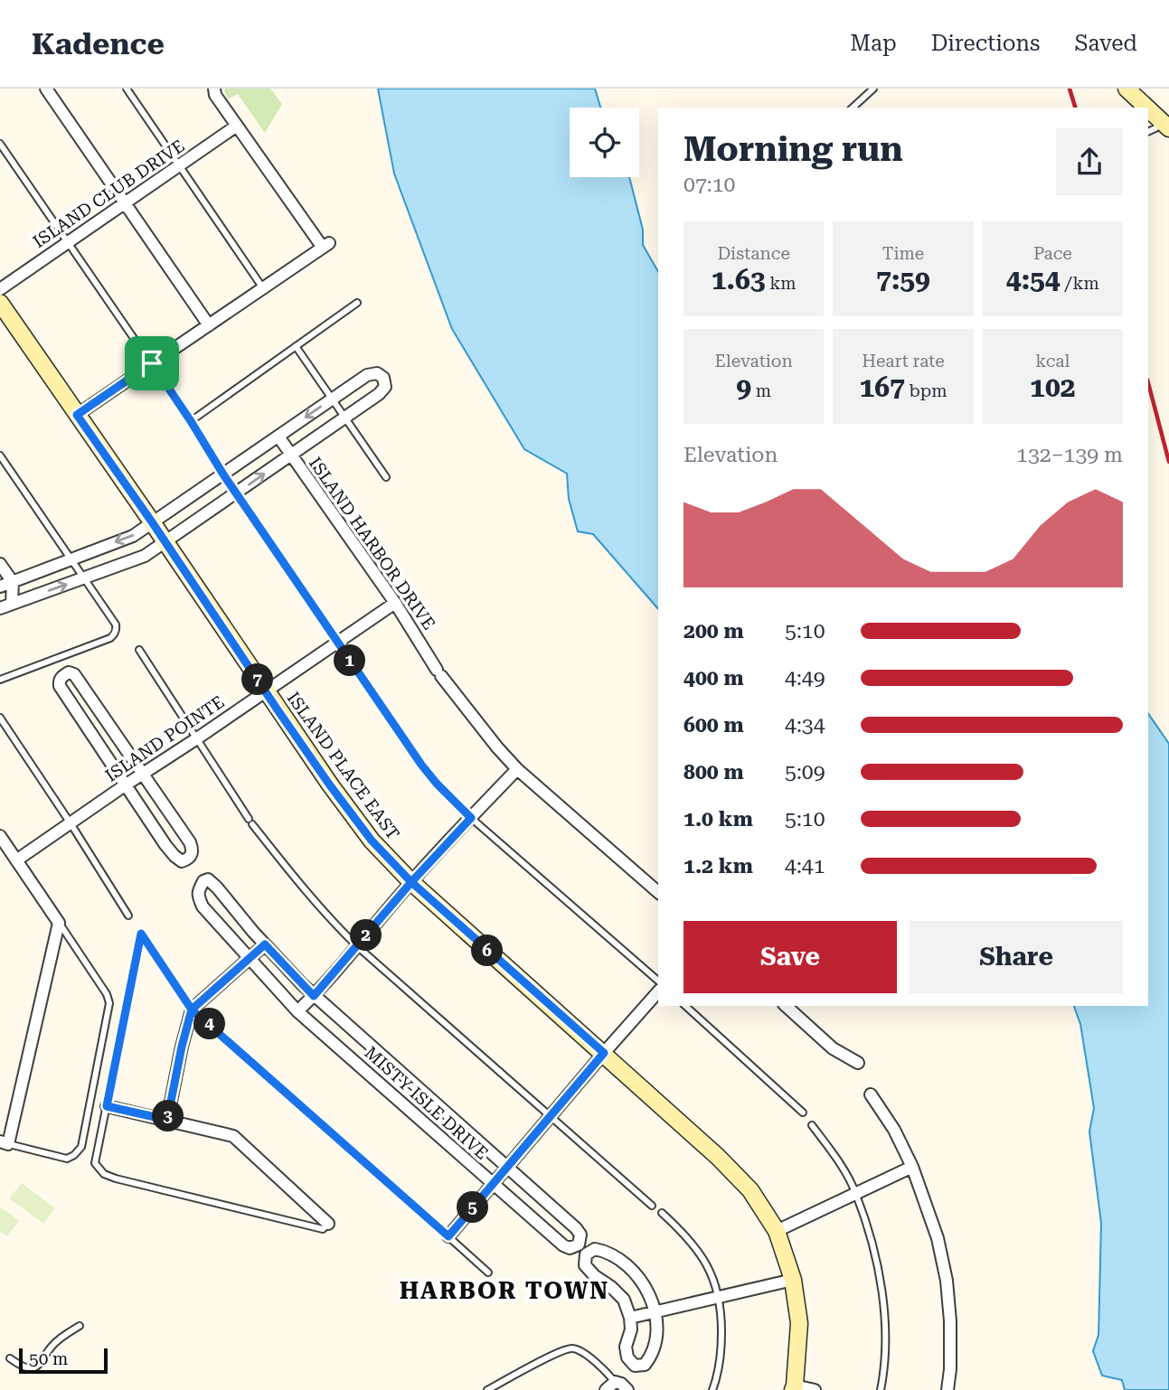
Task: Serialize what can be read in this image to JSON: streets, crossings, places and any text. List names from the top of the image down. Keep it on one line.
{"streets":{"street":["ISLAND CLUB DRIVE","ISLAND HARBOR DRIVE","ISLAND POINTE","ISLAND PLACE EAST","MISTY ISLE DRIVE"]},"crossings":[["ISLAND HARBOR DRIVE","ISLAND POINTE"],["ISLAND POINTE","ISLAND PLACE EAST"]],"districts":["HARBOR TOWN"],"scale_bar":"50 m","page":{"header":"Kadence","nav":["Map","Directions","Saved"],"heading":["Morning run","07:10"],"stats":[["Distance","1.63 km"],["Time","7:59"],["Pace","4:54 /km"],["Elevation","9 m"],["Heart rate","167 bpm"],["kcal","102"]],"chart":["Elevation","132–139 m"],"list":[{"name":"200 m","note":"5:10"},{"name":"400 m","note":"4:49"},{"name":"600 m","note":"4:34"},{"name":"800 m","note":"5:09"},{"name":"1.0 km","note":"5:10"},{"name":"1.2 km","note":"4:41"}],"pins":["1","7","2","6","4","3","5"],"buttons":["Save","Share"],"scale":"50 m"}}
